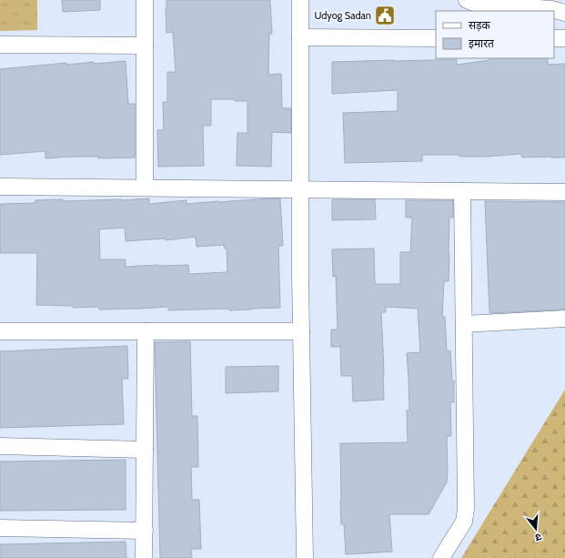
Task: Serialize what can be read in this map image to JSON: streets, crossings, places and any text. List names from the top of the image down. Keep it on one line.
{"places":{"public building":["Udyog Sadan"]},"legend":["सड़क","इमारत"],"north":"bottom"}
